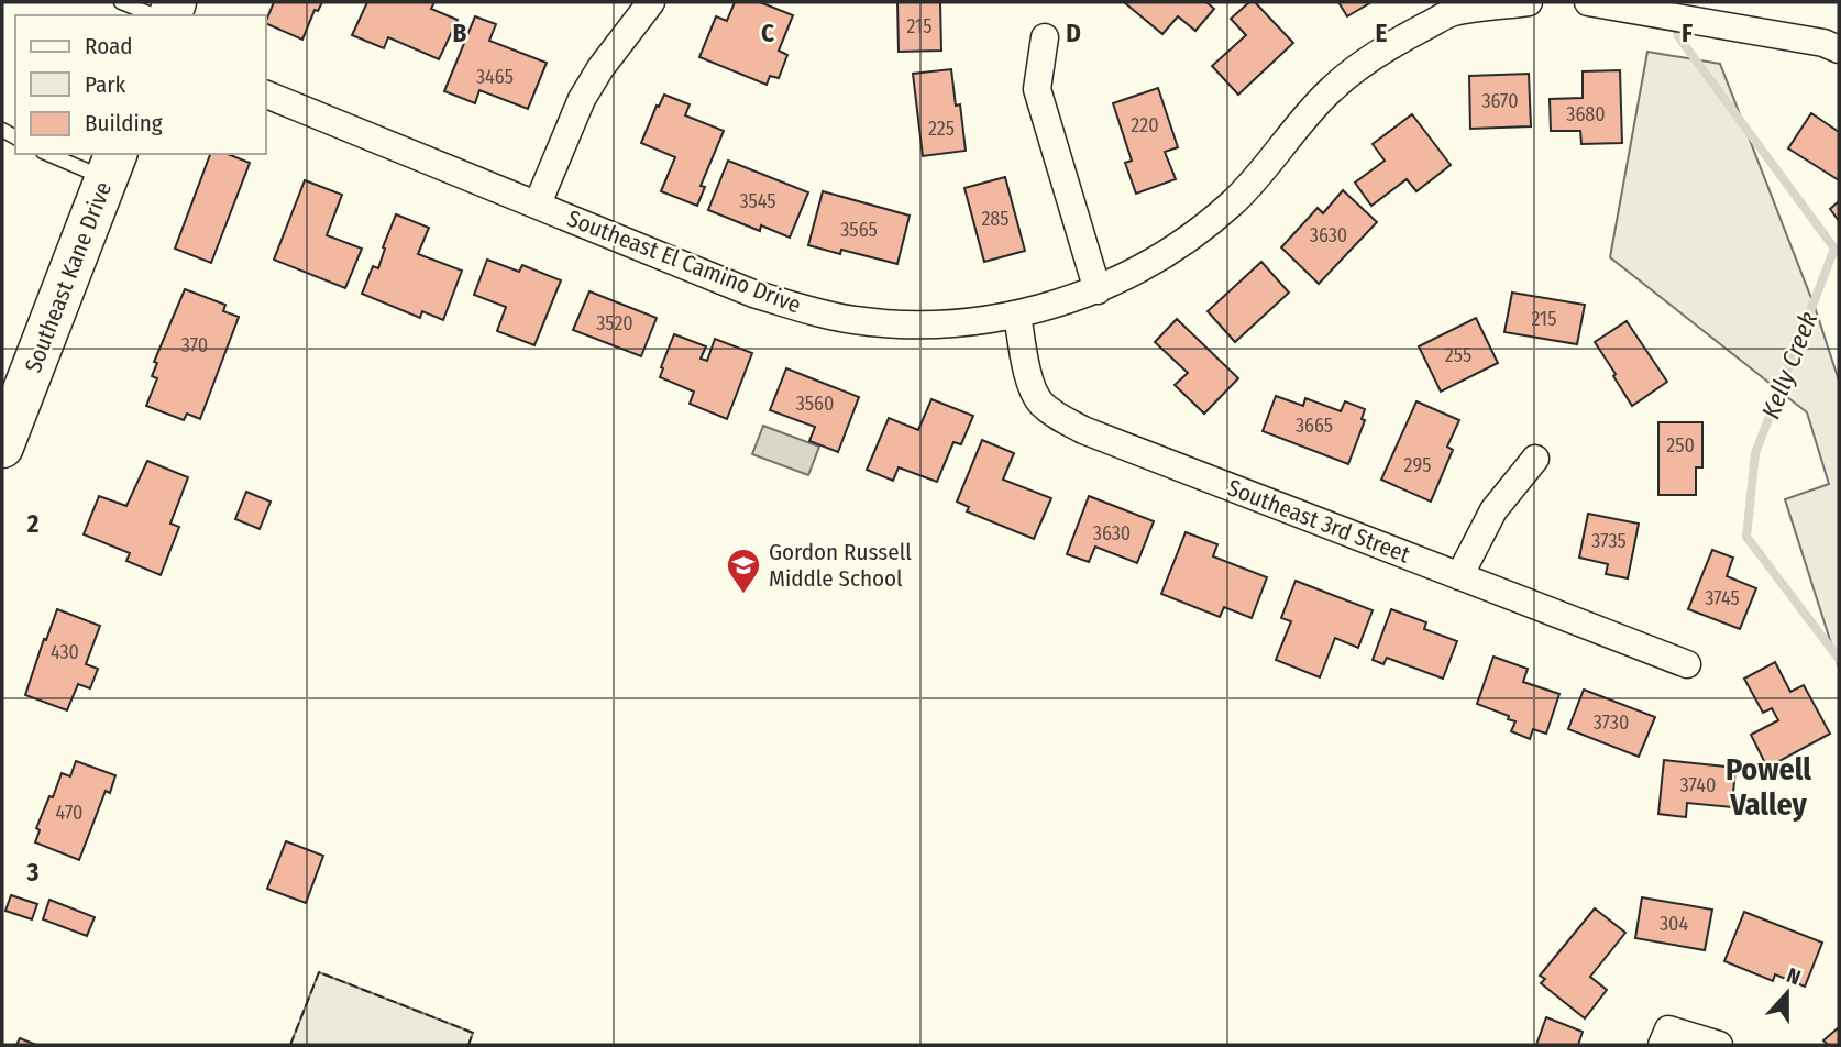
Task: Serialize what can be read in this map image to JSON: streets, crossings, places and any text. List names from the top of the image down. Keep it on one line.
{"streets":{"main road":["Southeast Kane Drive"],"street":["Southeast El Camino Drive","Southeast 3rd Street"]},"crossings":[["Southeast El Camino Drive","Southeast 3rd Street"]],"districts":["Powell Valley"],"water":["Kelly Creek"],"places":{"school or university":["Gordon Russell Middle School"]},"house_numbers":["215","3465","3670","3680","220","225","3545","285","3565","3630","215","3520","370","255","3560","3665","250","295","3630","3735","3745","430","3730","3740","470","304"],"legend":["Road","Park","Building"],"north":"top","grid":{"columns":["B","C","D","E","F"],"rows":["2","3"]}}
